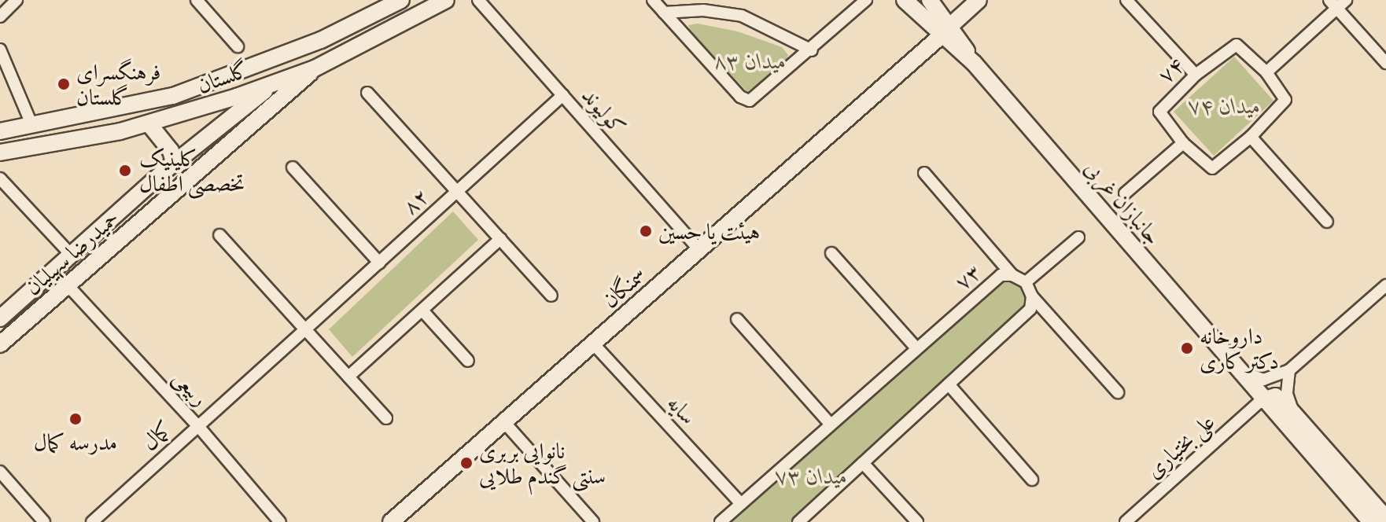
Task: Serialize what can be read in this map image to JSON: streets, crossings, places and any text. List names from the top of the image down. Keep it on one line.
{"streets":{"main road":["گلستان","جانبازان غربی","حمیدرضا سهیلیان","سمنگان"],"street":["۷۴","کولیوند","۸۲","۷۳","ربیعی","سایه","کمال","علی بختیاری"]},"crossings":[["گلستان","حمیدرضا سهیلیان"],["کولیوند","سمنگان"],["۸۲","کمال"],["جانبازان غربی","سمنگان"],["جانبازان غربی","علی بختیاری"],["حمیدرضا سهیلیان","ربیعی"],["۷۳","سایه"],["سمنگان","سایه"],["ربیعی","کمال"]],"parks":["میدان ۸۳","میدان ۷۴","میدان ۷۳"],"places":["فرهنگسرای گلستان","کلینیک تخصصی اطفال","هیئت یا حسین","داروخانه دکتر کاری","مدرسه کمال","نانوایی بربری سنتی گندم طلایی"]}
